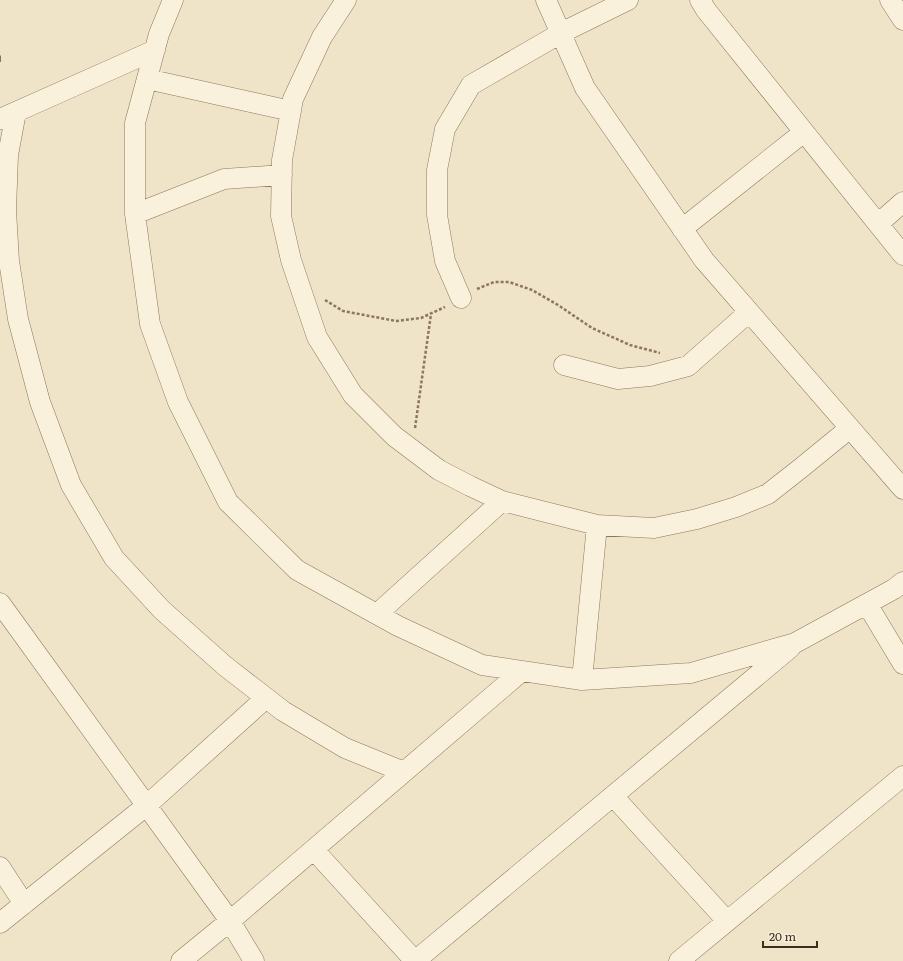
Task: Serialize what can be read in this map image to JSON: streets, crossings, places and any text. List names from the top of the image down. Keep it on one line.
{"scale_bar":"20 m"}
